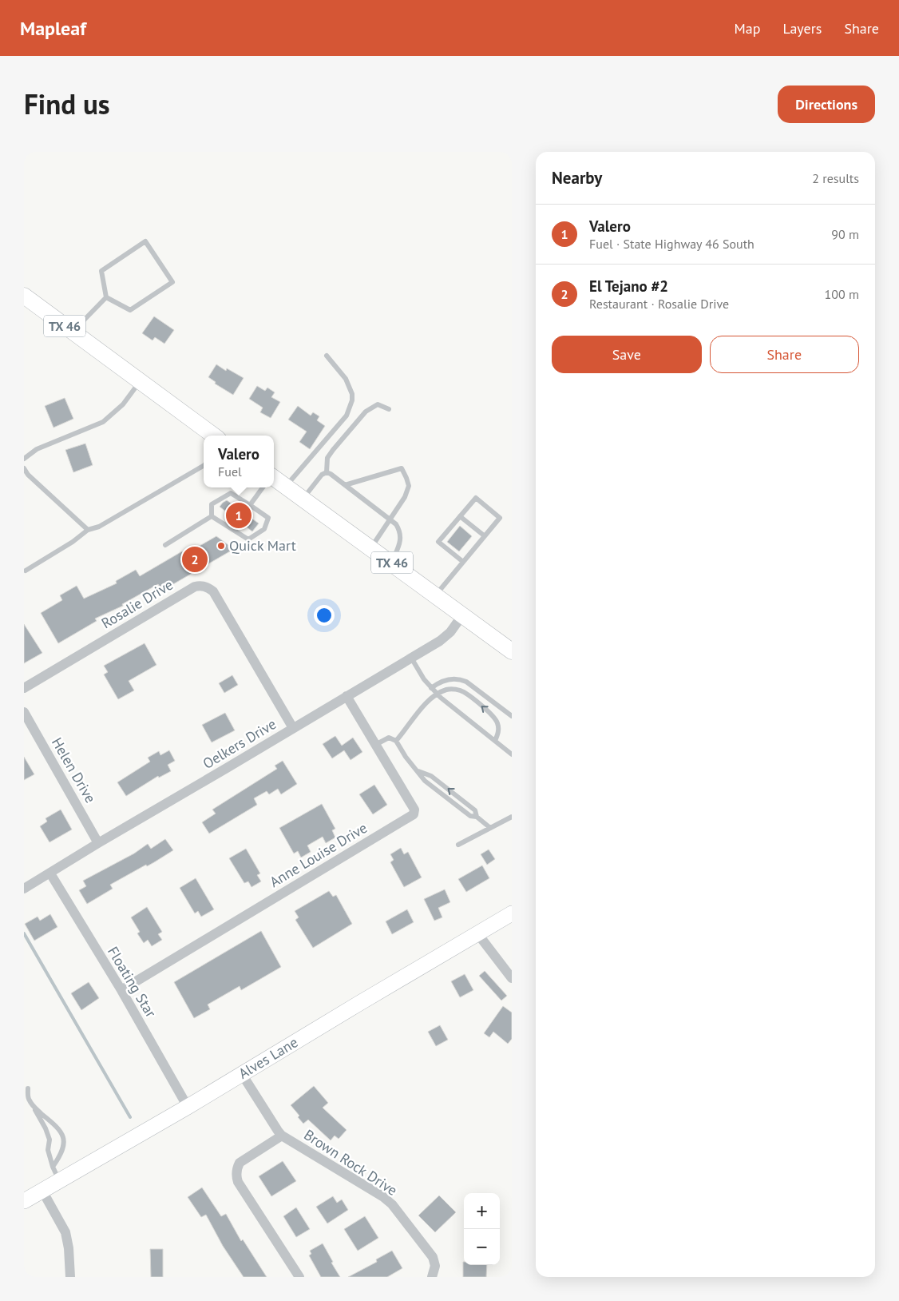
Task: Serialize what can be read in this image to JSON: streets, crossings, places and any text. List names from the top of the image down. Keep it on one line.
{"streets":{"main road":["TX 46"],"street":["Rosalie Drive","Oelkers Drive","Helen Drive","Anne Louise Drive","Floating Star","Alves Lane","Brown Rock Drive"]},"crossings":[["TX 46","Oelkers Drive"],["Rosalie Drive","Oelkers Drive"],["Oelkers Drive","Helen Drive"],["Oelkers Drive","Anne Louise Drive"],["Oelkers Drive","Floating Star"],["Anne Louise Drive","Floating Star"],["Floating Star","Alves Lane"],["Alves Lane","Brown Rock Drive"]],"places":["Quick Mart"],"page":{"header":"Mapleaf","nav":["Map","Layers","Share"],"title":"Find us","buttons":["Directions",["Save","Share"]],"heading":["Nearby","2 results"],"list":[{"mark":"1","name":"Valero","note":"Fuel · State Highway 46 South","value":"90 m"},{"mark":"2","name":"El Tejano #2","note":"Restaurant · Rosalie Drive","value":"100 m"}],"popup":["Valero","Fuel"],"pins":["1","2"],"map_buttons":["+","−"]}}
